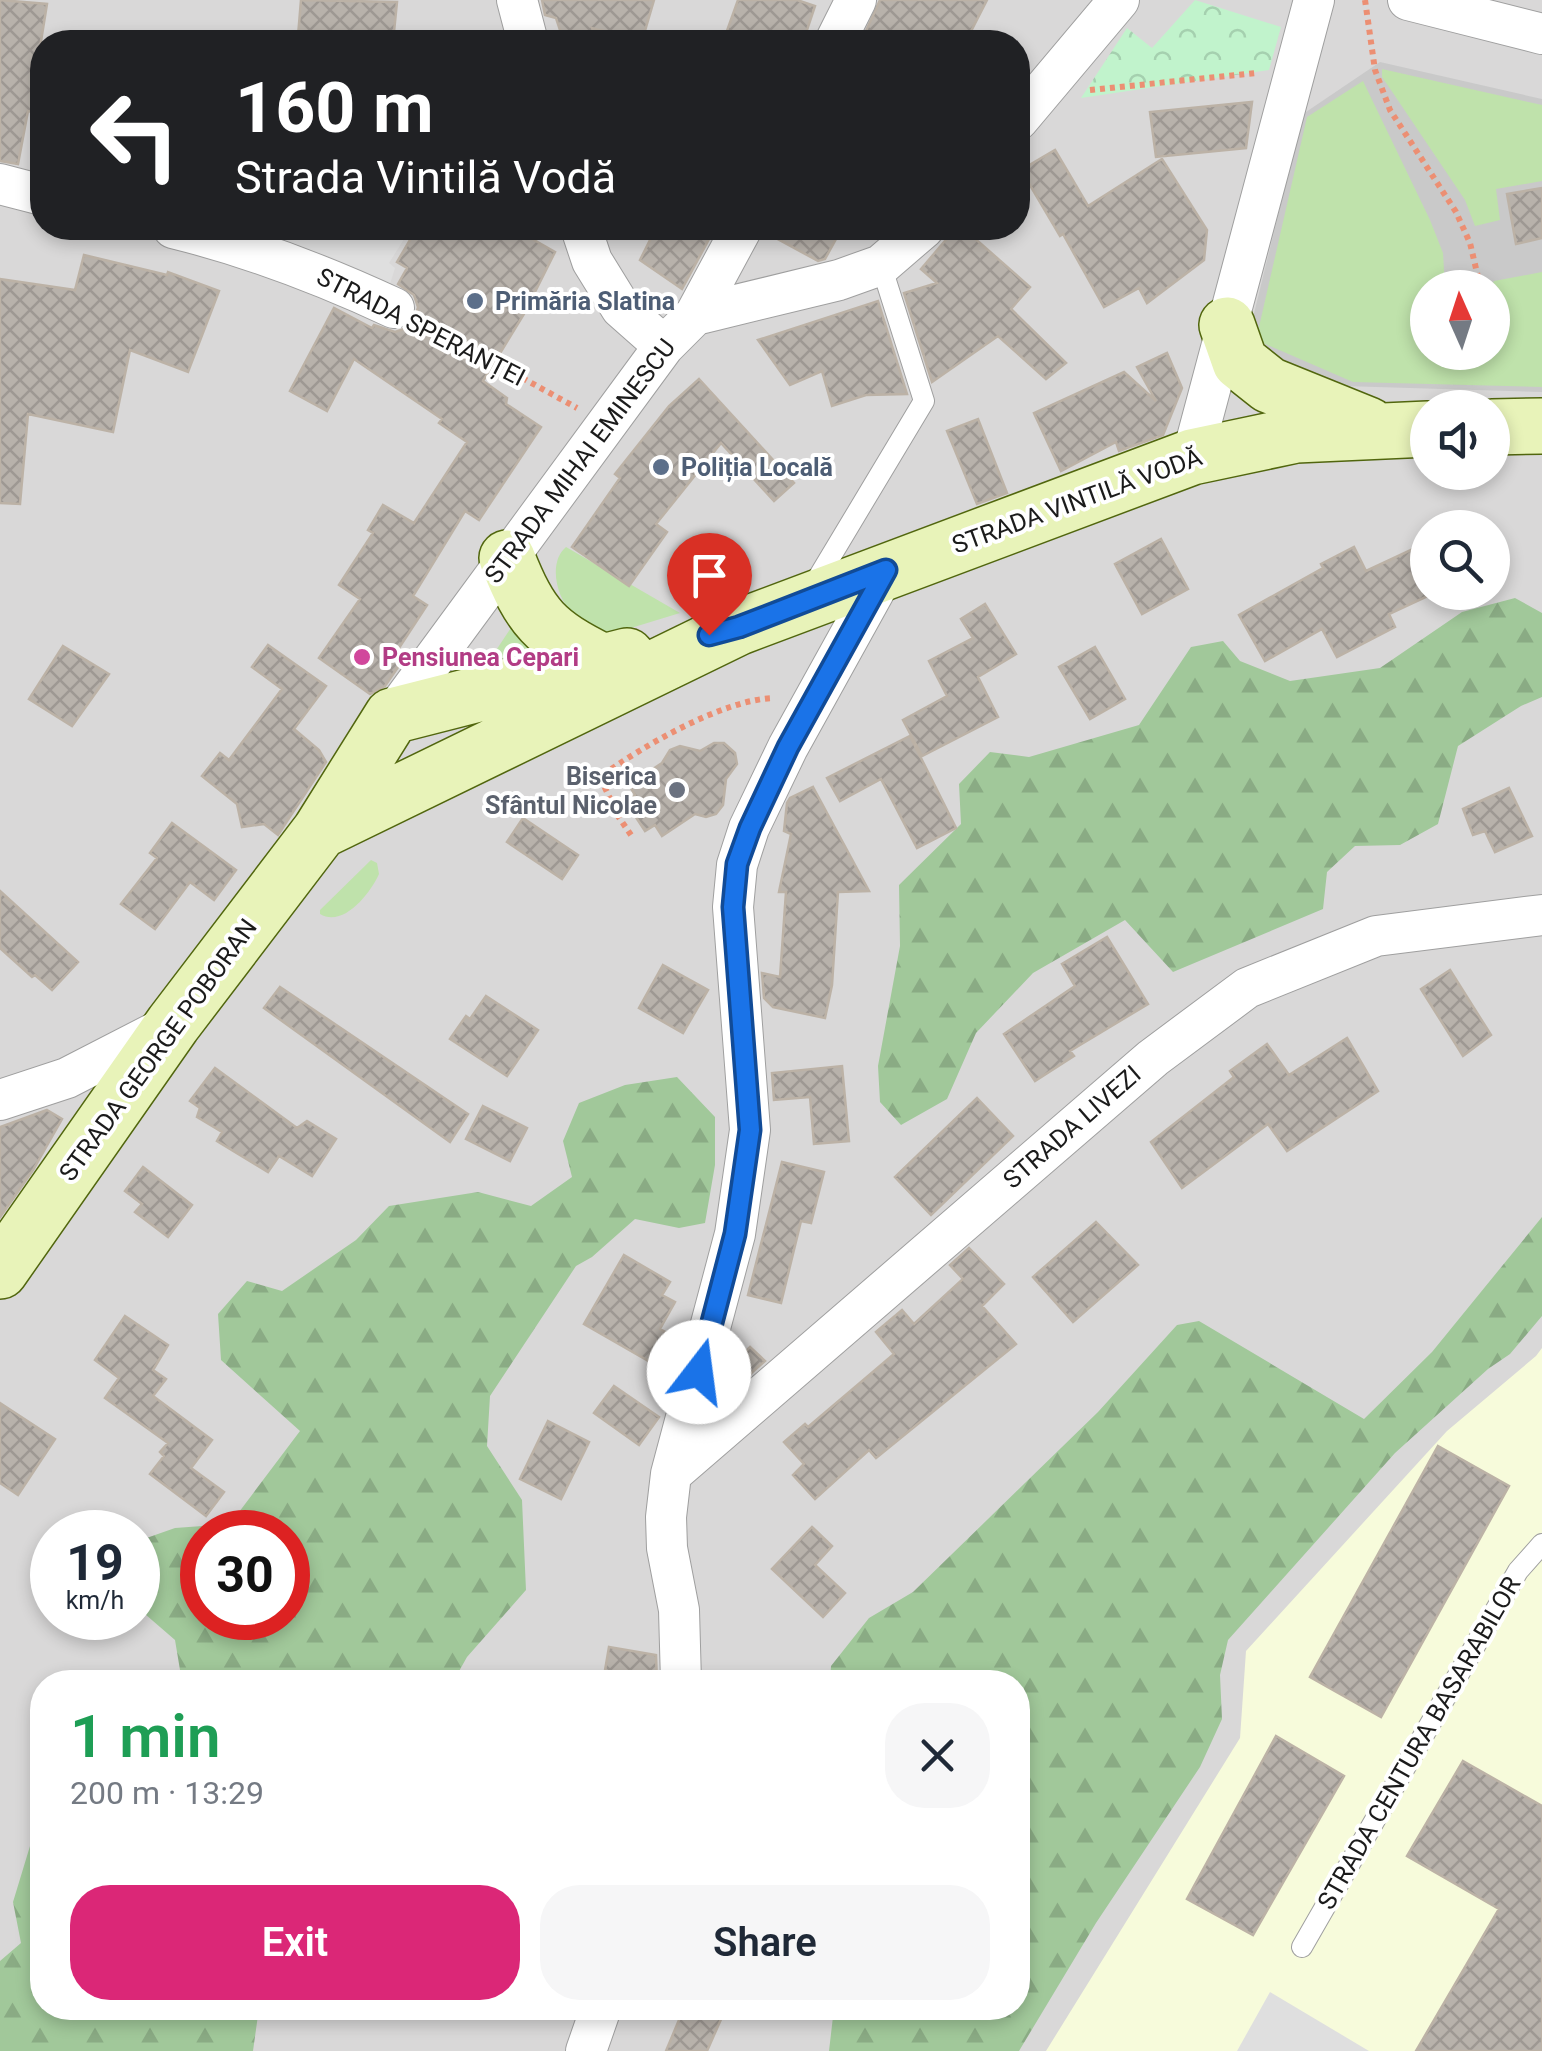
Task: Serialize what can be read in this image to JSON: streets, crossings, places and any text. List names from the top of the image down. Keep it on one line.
{"streets":{"main road":["STRADA VINTILĂ VODĂ","STRADA GEORGE POBORAN"],"street":["STRADA SPERANȚEI","STRADA MIHAI EMINESCU","STRADA LIVEZI"],"lane":["STRADA CENTURA BASARABILOR"]},"crossings":[["STRADA SPERANȚEI","STRADA MIHAI EMINESCU"],["STRADA MIHAI EMINESCU","STRADA VINTILĂ VODĂ"],["STRADA MIHAI EMINESCU","STRADA GEORGE POBORAN"],["STRADA VINTILĂ VODĂ","STRADA GEORGE POBORAN"]],"places":["Primăria Slatina","Poliția Locală","Pensiunea Cepari","Biserica Sfântul Nicolae"],"north":"top","page":{"turn":["160 m","Strada Vintilă Vodă"],"speed":"19 km/h","limit":"30","heading":["1 min","200 m · 13:29"],"buttons":["Exit","Share"]}}
